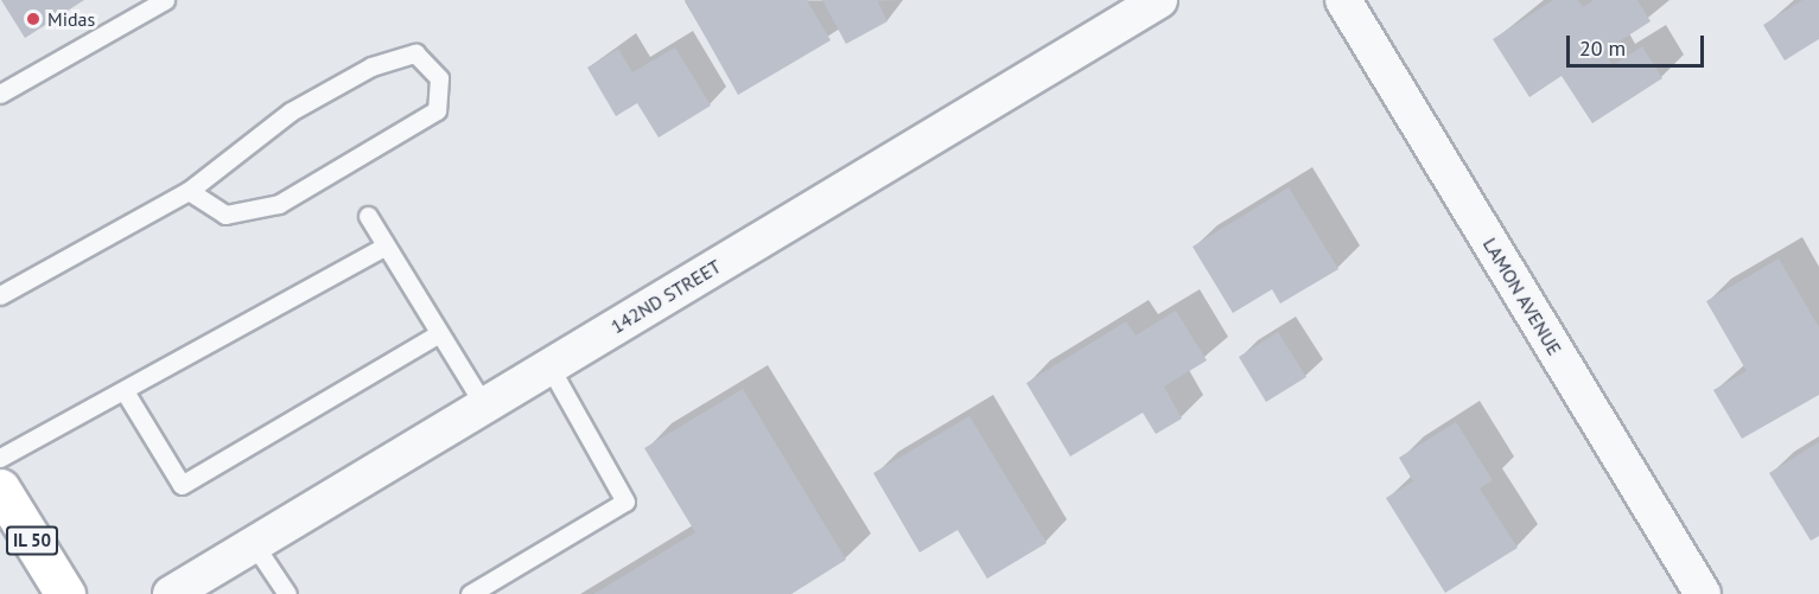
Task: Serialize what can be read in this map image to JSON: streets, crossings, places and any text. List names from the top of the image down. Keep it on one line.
{"streets":{"main road":["IL 50"],"street":["142ND STREET","LAMON AVENUE"]},"places":["Midas"],"scale_bar":"20 m"}
